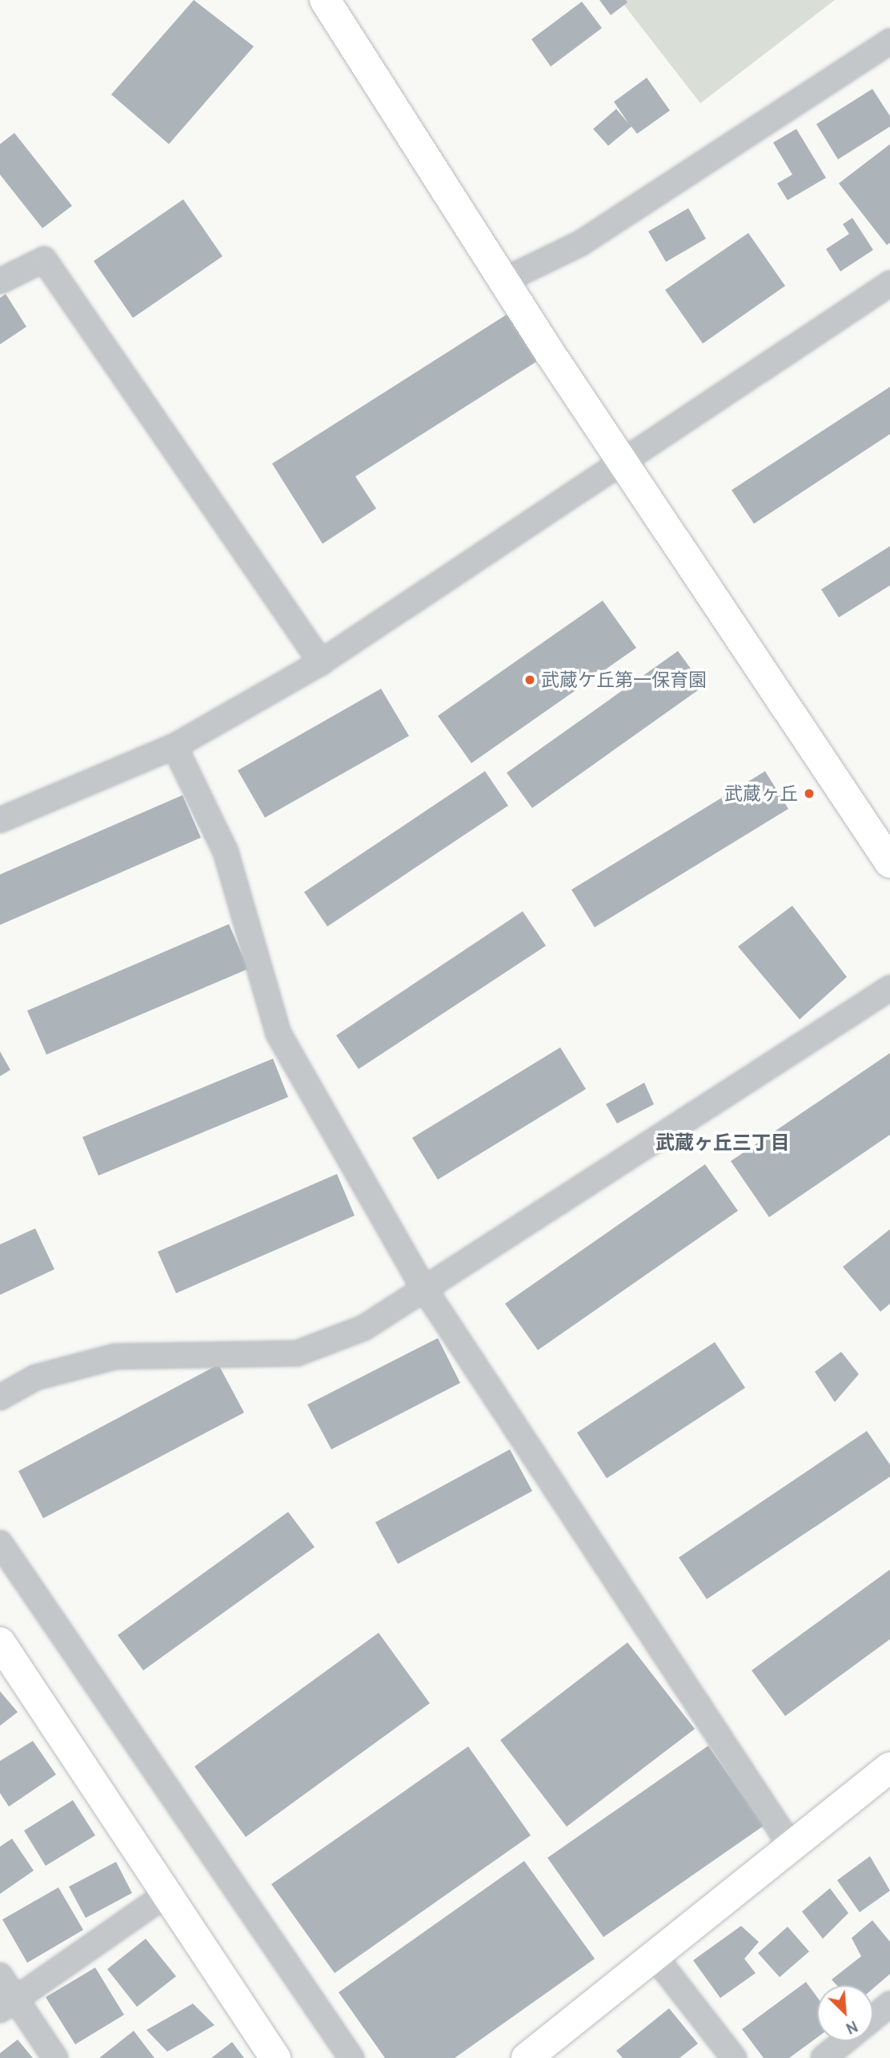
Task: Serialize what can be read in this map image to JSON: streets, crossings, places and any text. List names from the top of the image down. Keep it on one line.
{"districts":["武蔵ヶ丘三丁目"],"places":["武蔵ケ丘第一保育園","武蔵ヶ丘"],"north":"bottom right"}
